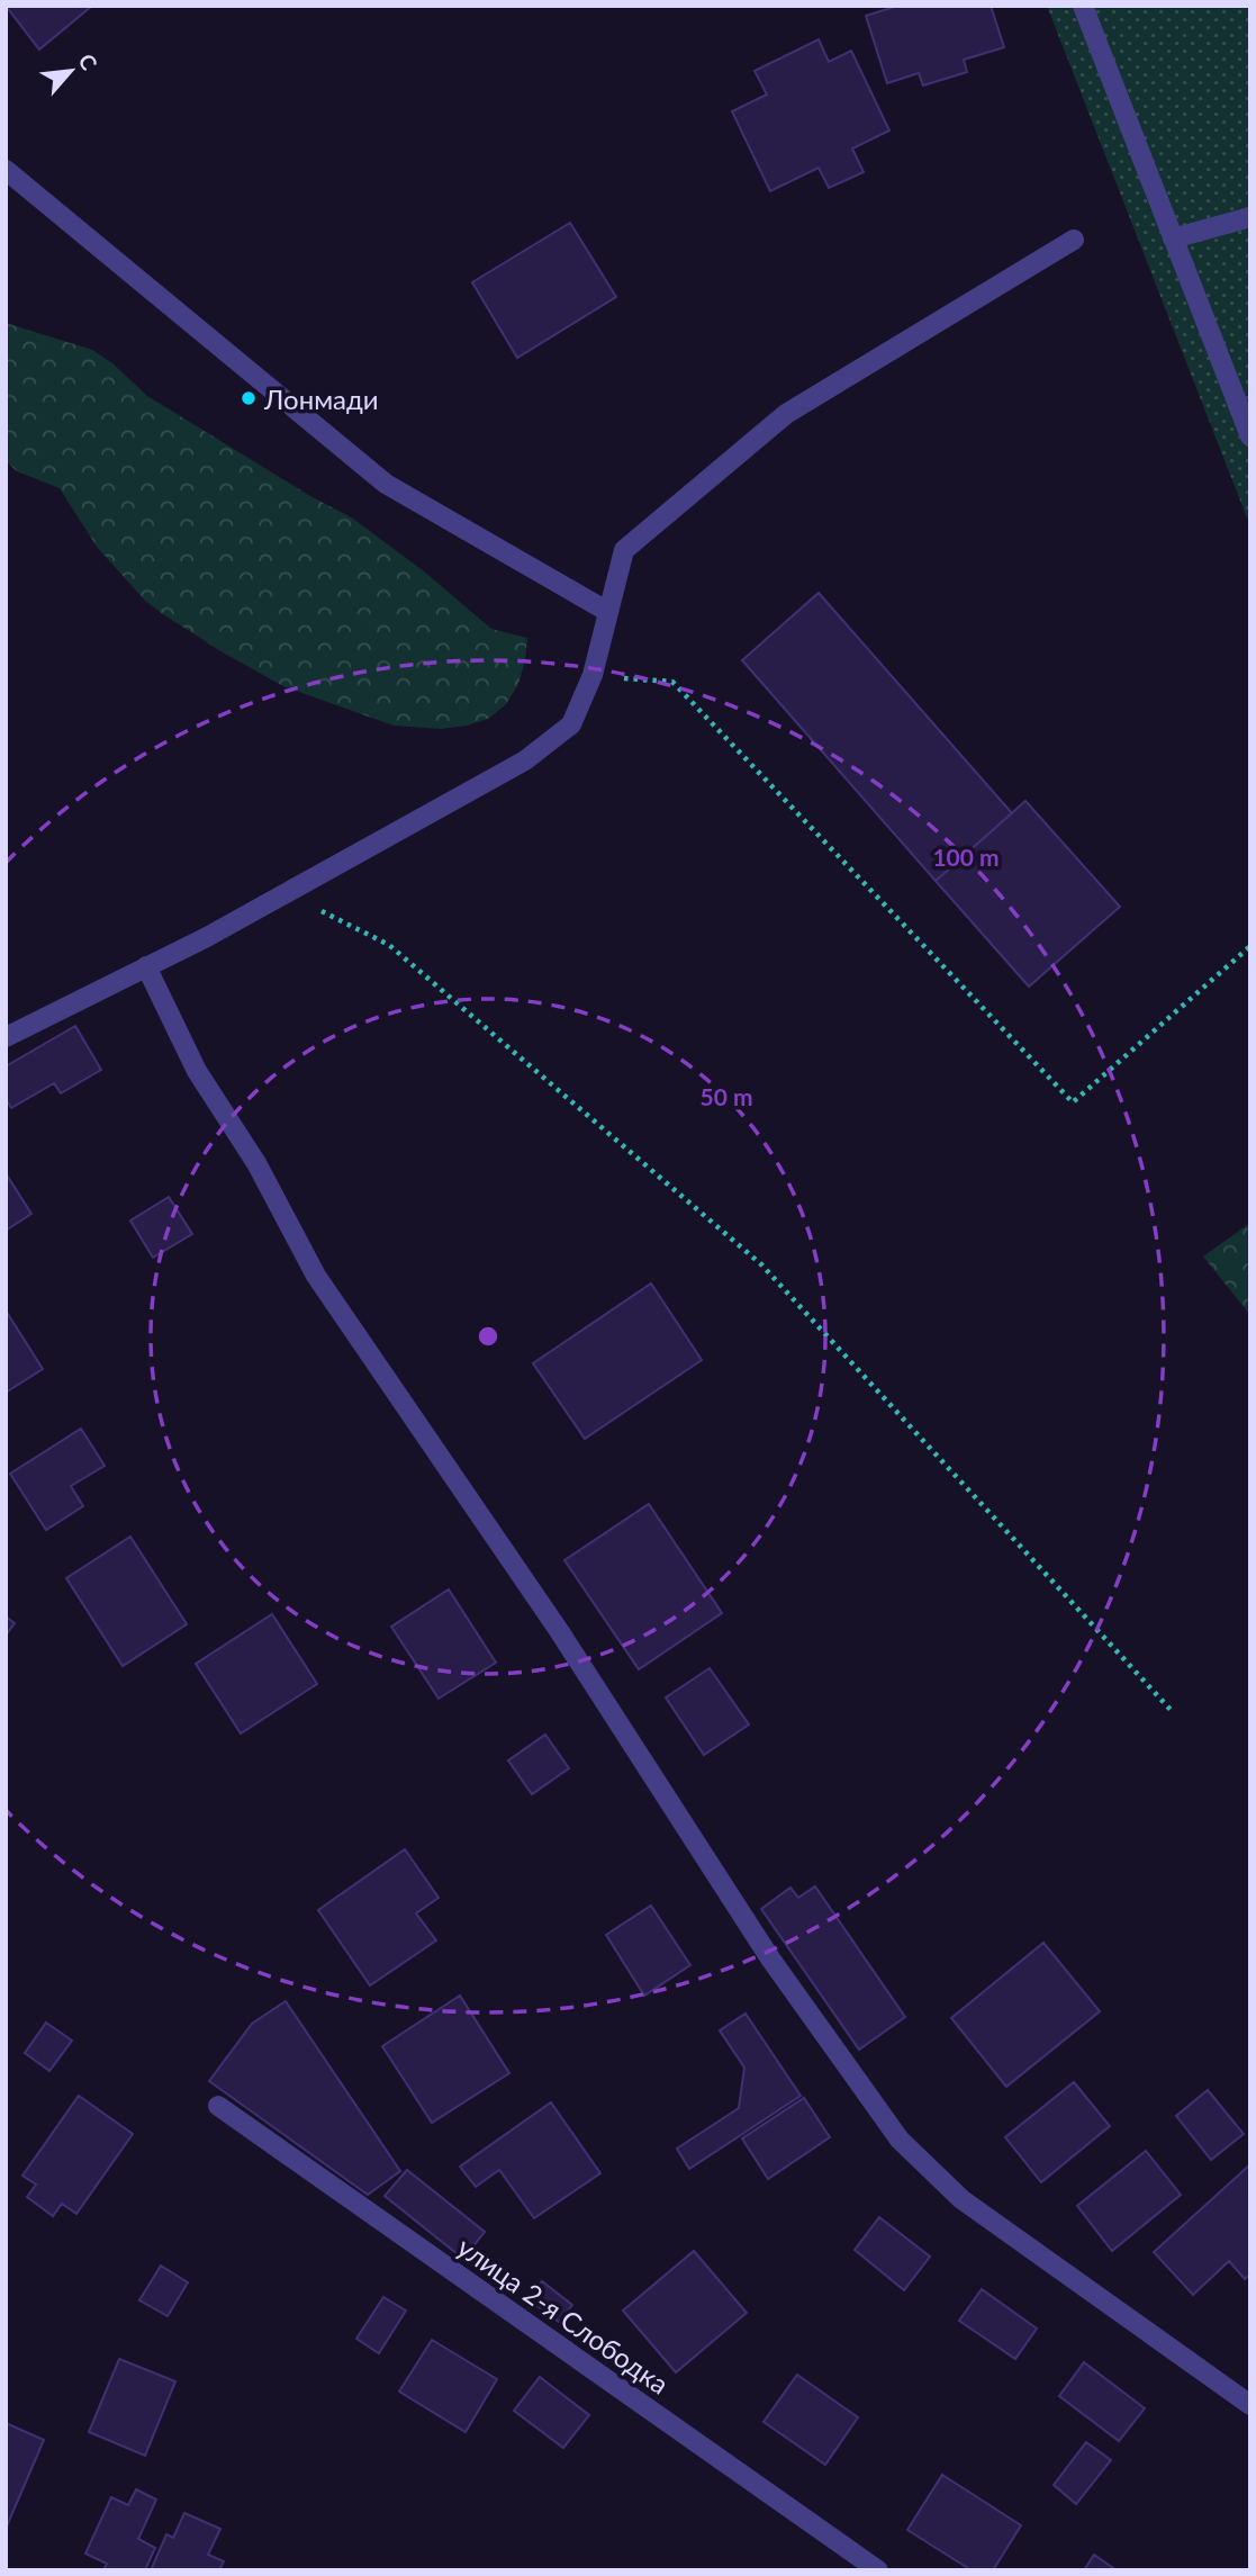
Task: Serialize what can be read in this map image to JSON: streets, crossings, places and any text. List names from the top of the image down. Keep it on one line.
{"streets":{"street":["улица 2-я Слободка"]},"places":["Лонмади"],"north":"top right","rings":["100 m","50 m"]}
